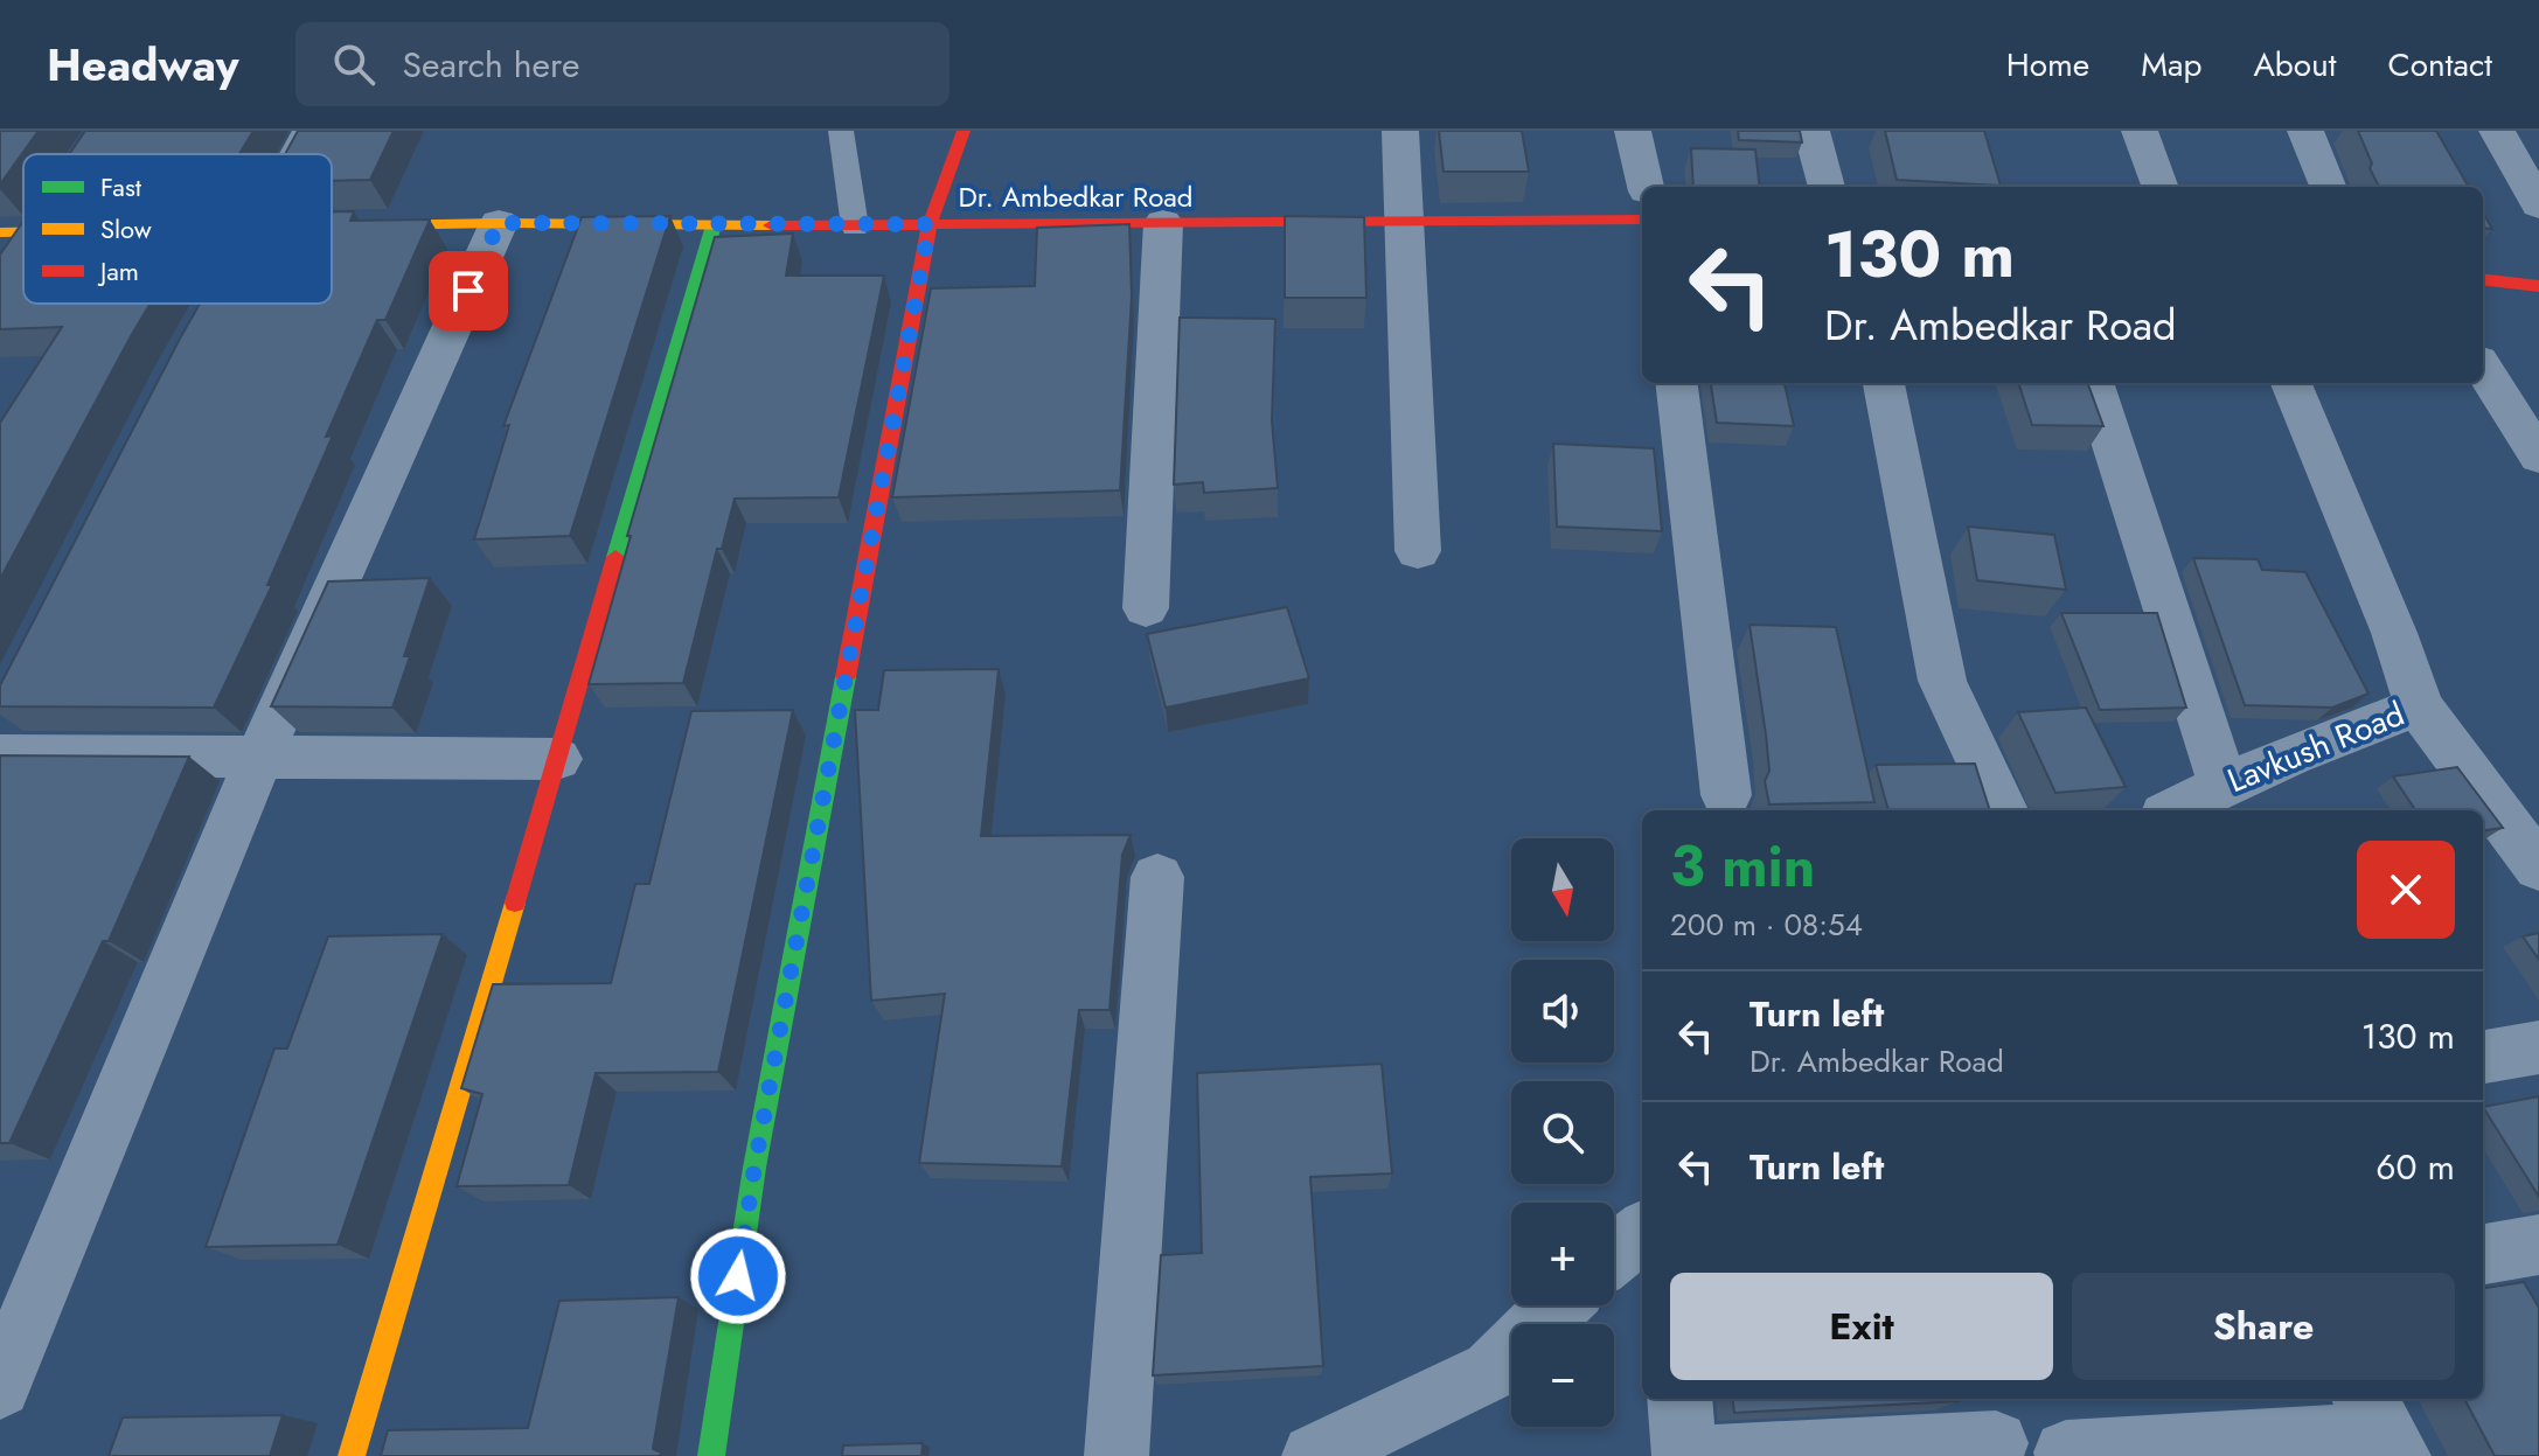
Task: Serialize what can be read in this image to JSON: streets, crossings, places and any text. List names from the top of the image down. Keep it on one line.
{"streets":{"street":["Dr. Ambedkar Road","Lavkush Road"]},"legend":["Fast","Slow","Jam"],"north":"bottom","page":{"header":"Headway","search":"Search here","nav":["Home","Map","About","Contact"],"turn":["130 m","Dr. Ambedkar Road"],"heading":["3 min","200 m · 08:54"],"map_buttons":["+","−"],"list":[{"name":"Turn left","note":"Dr. Ambedkar Road","value":"130 m"},{"name":"Turn left","value":"60 m"}],"buttons":["Exit","Share"]}}
